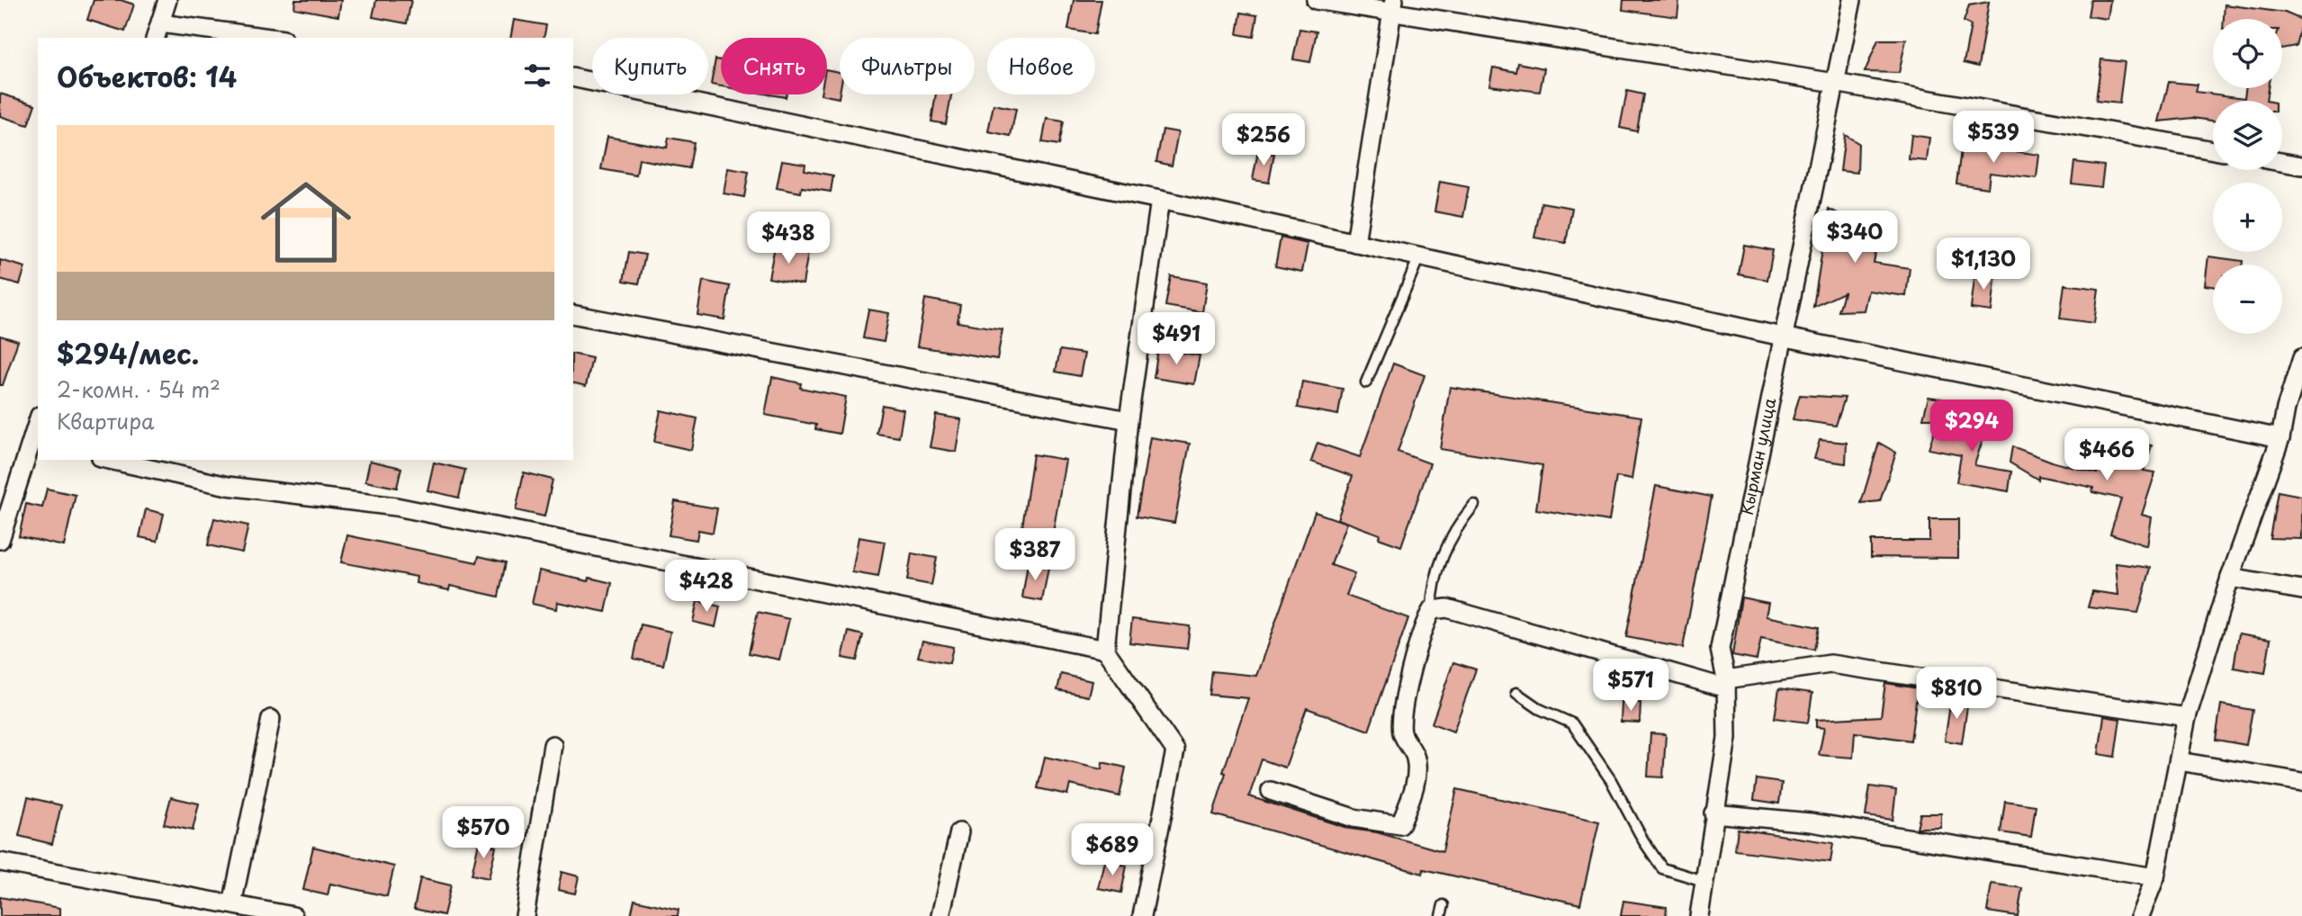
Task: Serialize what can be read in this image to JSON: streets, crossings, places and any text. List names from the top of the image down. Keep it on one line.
{"streets":{"street":["Кырман улица"]},"page":{"map_buttons":["+","−"],"chip":["Купить","Снять","Фильтры","Новое"],"heading":"Объектов: 14","price":["$539","$256","$340","$438","$1,130","$491","$294","$466","$387","$428","$571","$810","$570","$689"],"list":[{"name":"$294/мес.","note":"2-комн. · 54 m² · Квартира"}]}}
